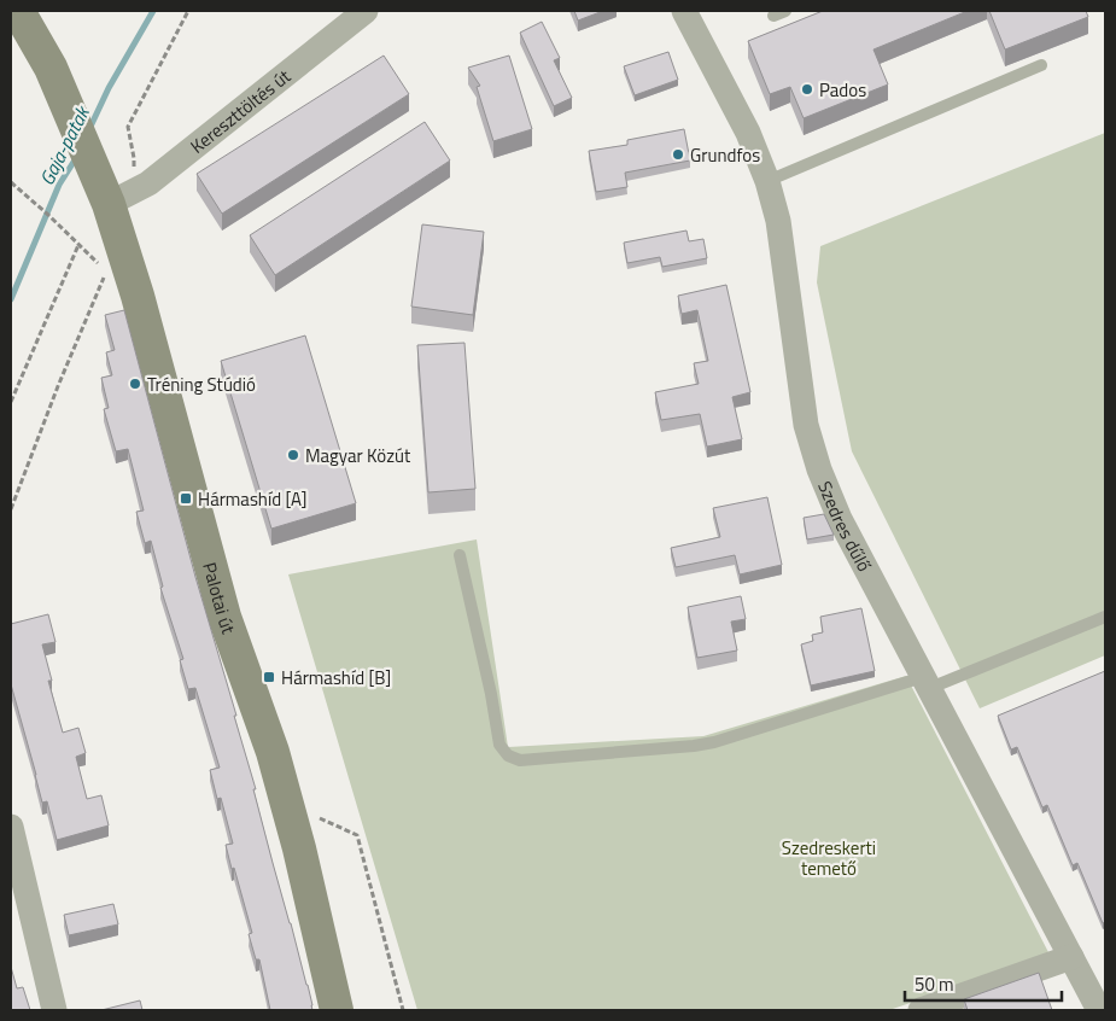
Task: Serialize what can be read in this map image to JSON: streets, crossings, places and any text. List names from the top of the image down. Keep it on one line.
{"streets":{"main road":["Palotai út"],"street":["Kereszttöltés út","Szedres dűlő"]},"crossings":[["Kereszttöltés út","Palotai út"]],"water":["Gaja-patak"],"parks":["Szedreskerti temető"],"places":{"other":["Pados","Grundfos","Tréning Stúdió","Magyar Közút"],"transit":["Hármashíd [A]","Hármashíd [B]"]},"scale_bar":"50 m"}
